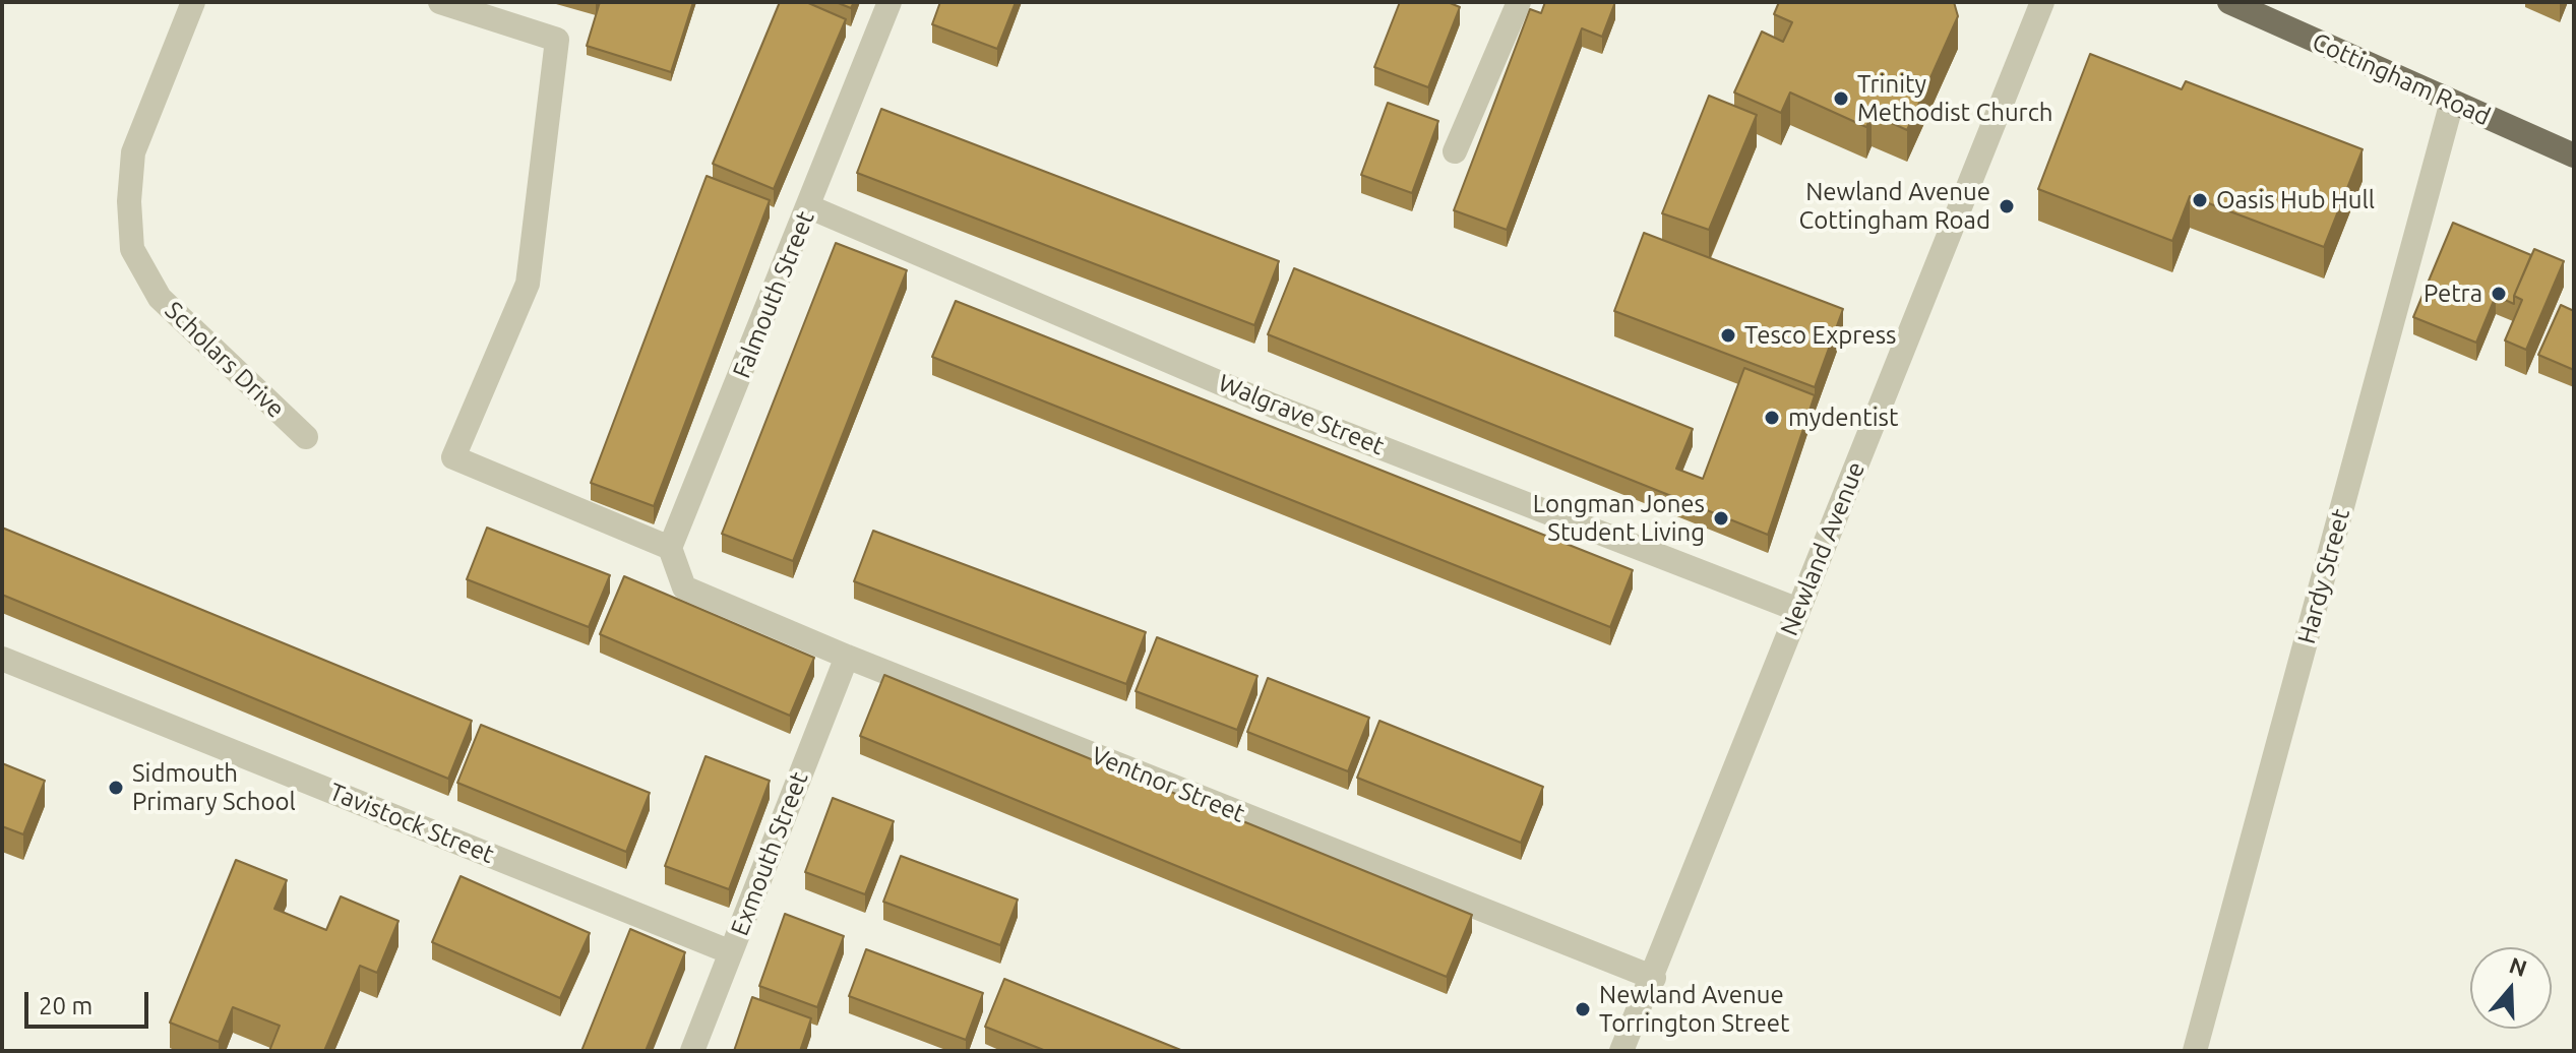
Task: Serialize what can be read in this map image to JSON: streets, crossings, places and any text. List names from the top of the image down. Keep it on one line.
{"streets":{"main road":["Cottingham Road"],"street":["Falmouth Street","Scholars Drive","Walgrave Street","Newland Avenue","Hardy Street","Ventnor Street","Tavistock Street","Exmouth Street"]},"crossings":[["Cottingham Road","Hardy Street"],["Falmouth Street","Walgrave Street"],["Falmouth Street","Ventnor Street"],["Walgrave Street","Newland Avenue"],["Newland Avenue","Ventnor Street"],["Ventnor Street","Exmouth Street"],["Tavistock Street","Exmouth Street"]],"places":["Trinity Methodist Church","Oasis Hub Hull","Newland Avenue Cottingham Road","Petra","Tesco Express","mydentist","Longman Jones Student Living","Sidmouth Primary School","Newland Avenue Torrington Street"],"scale_bar":"20 m","north":"top"}
